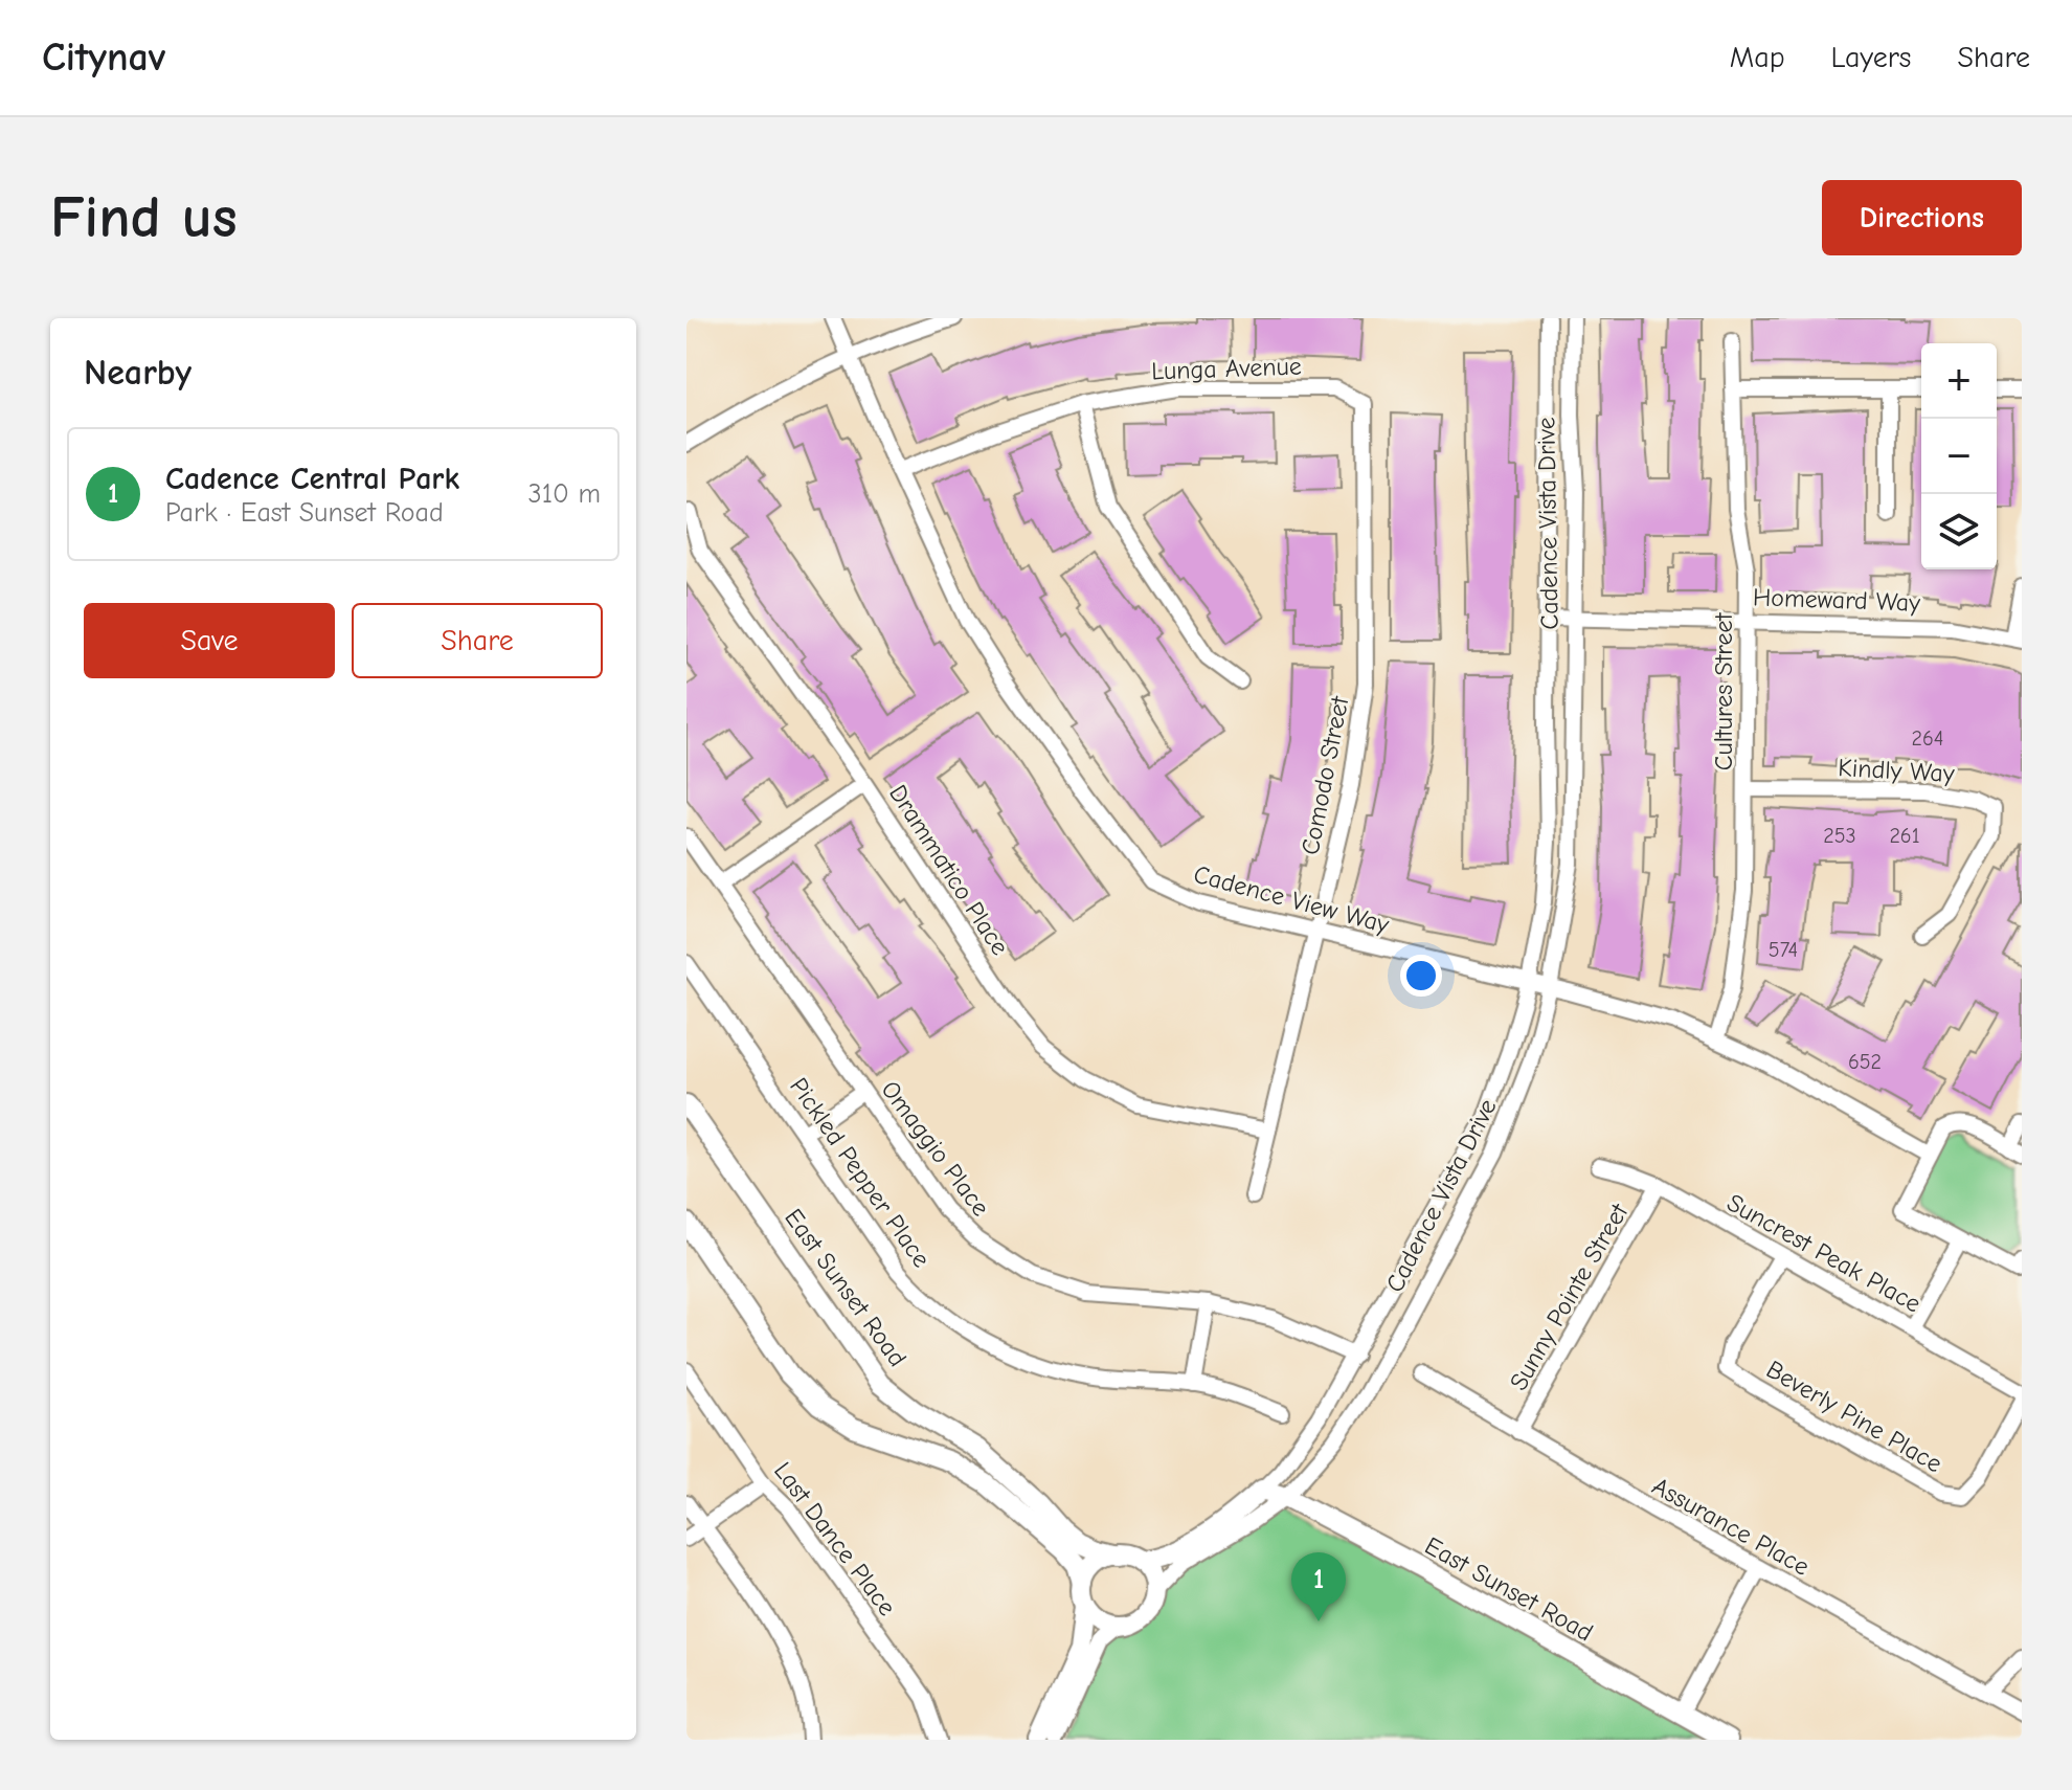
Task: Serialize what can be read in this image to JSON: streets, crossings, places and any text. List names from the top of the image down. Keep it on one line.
{"streets":{"main road":["Cadence Vista Drive","East Sunset Road"],"street":["Lunga Avenue","Homeward Way","Cultures Street","Kindly Way","Comodo Street","Drammatico Place","Cadence View Way","Omaggio Place","Pickled Pepper Place","Suncrest Peak Place","Sunny Pointe Street","Beverly Pine Place","Assurance Place","Last Dance Place"]},"crossings":[["Lunga Avenue","Comodo Street"],["Lunga Avenue","Cadence View Way"],["Cadence Vista Drive","Homeward Way"],["Cadence Vista Drive","Cadence View Way"],["Cadence Vista Drive","Omaggio Place"],["Cadence Vista Drive","East Sunset Road"],["Homeward Way","Cultures Street"],["Cultures Street","Kindly Way"],["Cultures Street","Cadence View Way"],["Comodo Street","Drammatico Place"],["Comodo Street","Cadence View Way"],["Suncrest Peak Place","Sunny Pointe Street"],["Suncrest Peak Place","Beverly Pine Place"],["Sunny Pointe Street","Assurance Place"]],"house_numbers":["264","253","261","574","652"],"page":{"header":"Citynav","nav":["Map","Layers","Share"],"buttons":["Directions",["Save","Share"]],"title":"Find us","heading":"Nearby","map_buttons":["+","−"],"list":[{"mark":"1","name":"Cadence Central Park","note":"Park · East Sunset Road","value":"310 m"}],"pins":"1"}}
